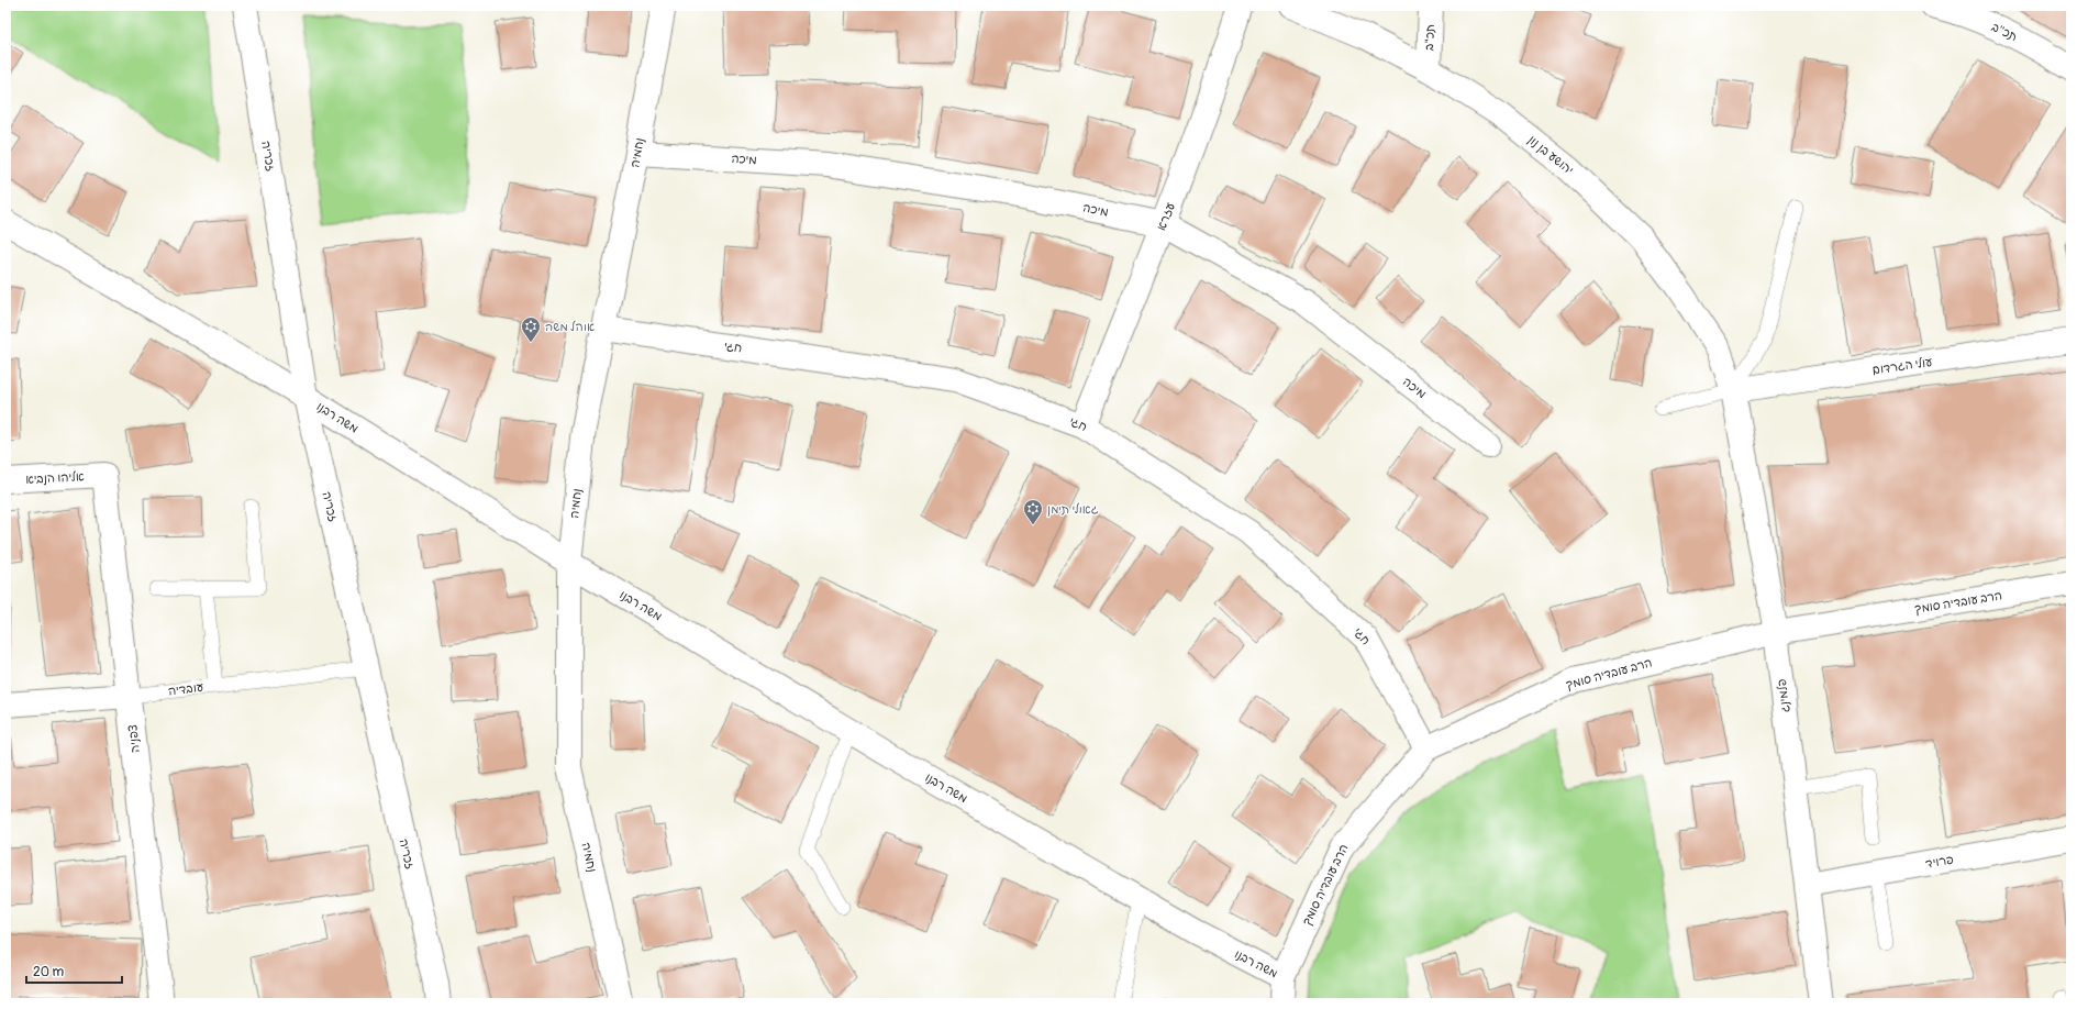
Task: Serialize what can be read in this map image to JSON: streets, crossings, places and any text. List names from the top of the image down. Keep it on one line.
{"streets":{"street":["תכ''ב","תכ\"ב","נחמיה","יהושע בן נון","זכריה","מיכה","עזרא","חגי","עולי הגרדום","משה רבנו","אליהו הנביא","הרב עובדיה סומך","עובדיה","פלמינג","צפניה","פרויד"]},"crossings":[["תכ\"ב","יהושע בן נון"],["נחמיה","מיכה"],["נחמיה","חגי"],["נחמיה","משה רבנו"],["יהושע בן נון","עולי הגרדום"],["יהושע בן נון","פלמינג"],["זכריה","משה רבנו"],["זכריה","עובדיה"],["מיכה","עזרא"],["עזרא","חגי"],["חגי","הרב עובדיה סומך"],["עולי הגרדום","פלמינג"],["משה רבנו","הרב עובדיה סומך"],["אליהו הנביא","צפניה"],["הרב עובדיה סומך","פלמינג"],["עובדיה","צפניה"],["פלמינג","פרויד"]],"places":{"synagogue":["אוהל משה","גאולי תימן"]},"scale_bar":"20 m"}
